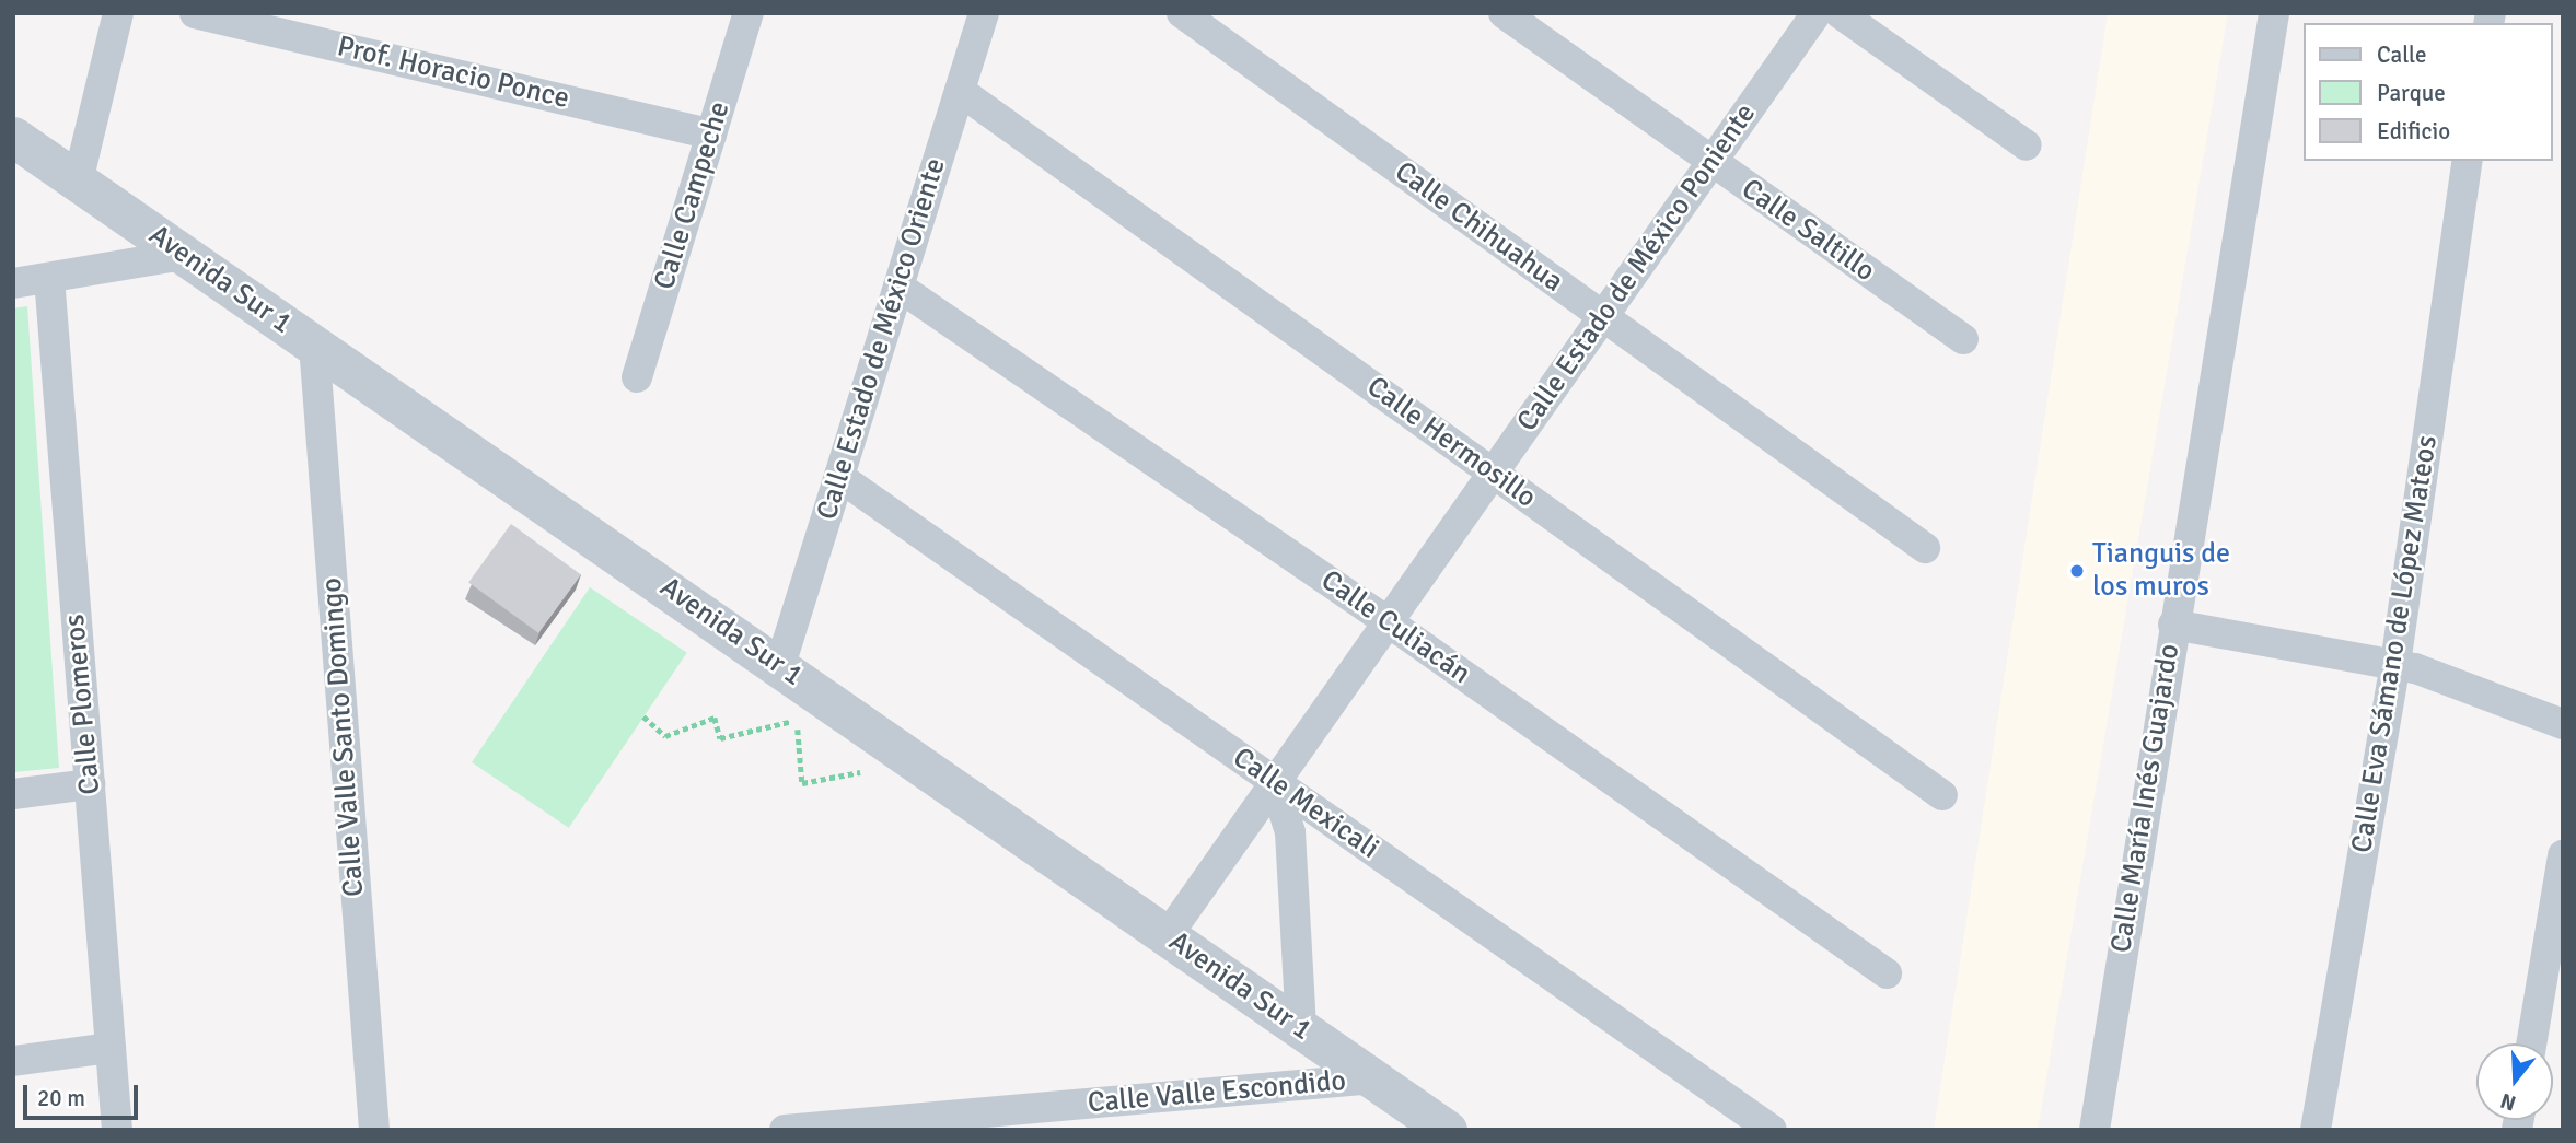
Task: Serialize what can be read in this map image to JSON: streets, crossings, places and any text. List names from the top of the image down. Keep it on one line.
{"streets":{"street":["Prof. Horacio Ponce","Calle Campeche","Calle Chihuahua","Calle Saltillo","Calle Estado de México Poniente","Avenida Sur 1","Calle Estado de México Oriente","Calle Hermosillo","Calle Culiacán","Calle Eva Sámano de López Mateos","Calle Plomeros","Calle Valle Santo Domingo","Calle María Inés Guajardo","Calle Mexicali","Calle Valle Escondido"]},"crossings":[["Prof. Horacio Ponce","Calle Campeche"],["Calle Chihuahua","Calle Estado de México Poniente"],["Calle Saltillo","Calle Estado de México Poniente"],["Calle Estado de México Poniente","Avenida Sur 1"],["Calle Estado de México Poniente","Calle Hermosillo"],["Calle Estado de México Poniente","Calle Culiacán"],["Calle Estado de México Poniente","Calle Mexicali"],["Avenida Sur 1","Calle Estado de México Oriente"],["Avenida Sur 1","Calle Valle Santo Domingo"],["Avenida Sur 1","Calle Valle Escondido"],["Calle Estado de México Oriente","Calle Hermosillo"],["Calle Estado de México Oriente","Calle Culiacán"],["Calle Estado de México Oriente","Calle Mexicali"]],"places":["Tianguis de los muros"],"legend":["Calle","Parque","Edificio"],"scale_bar":"20 m","north":"bottom"}
